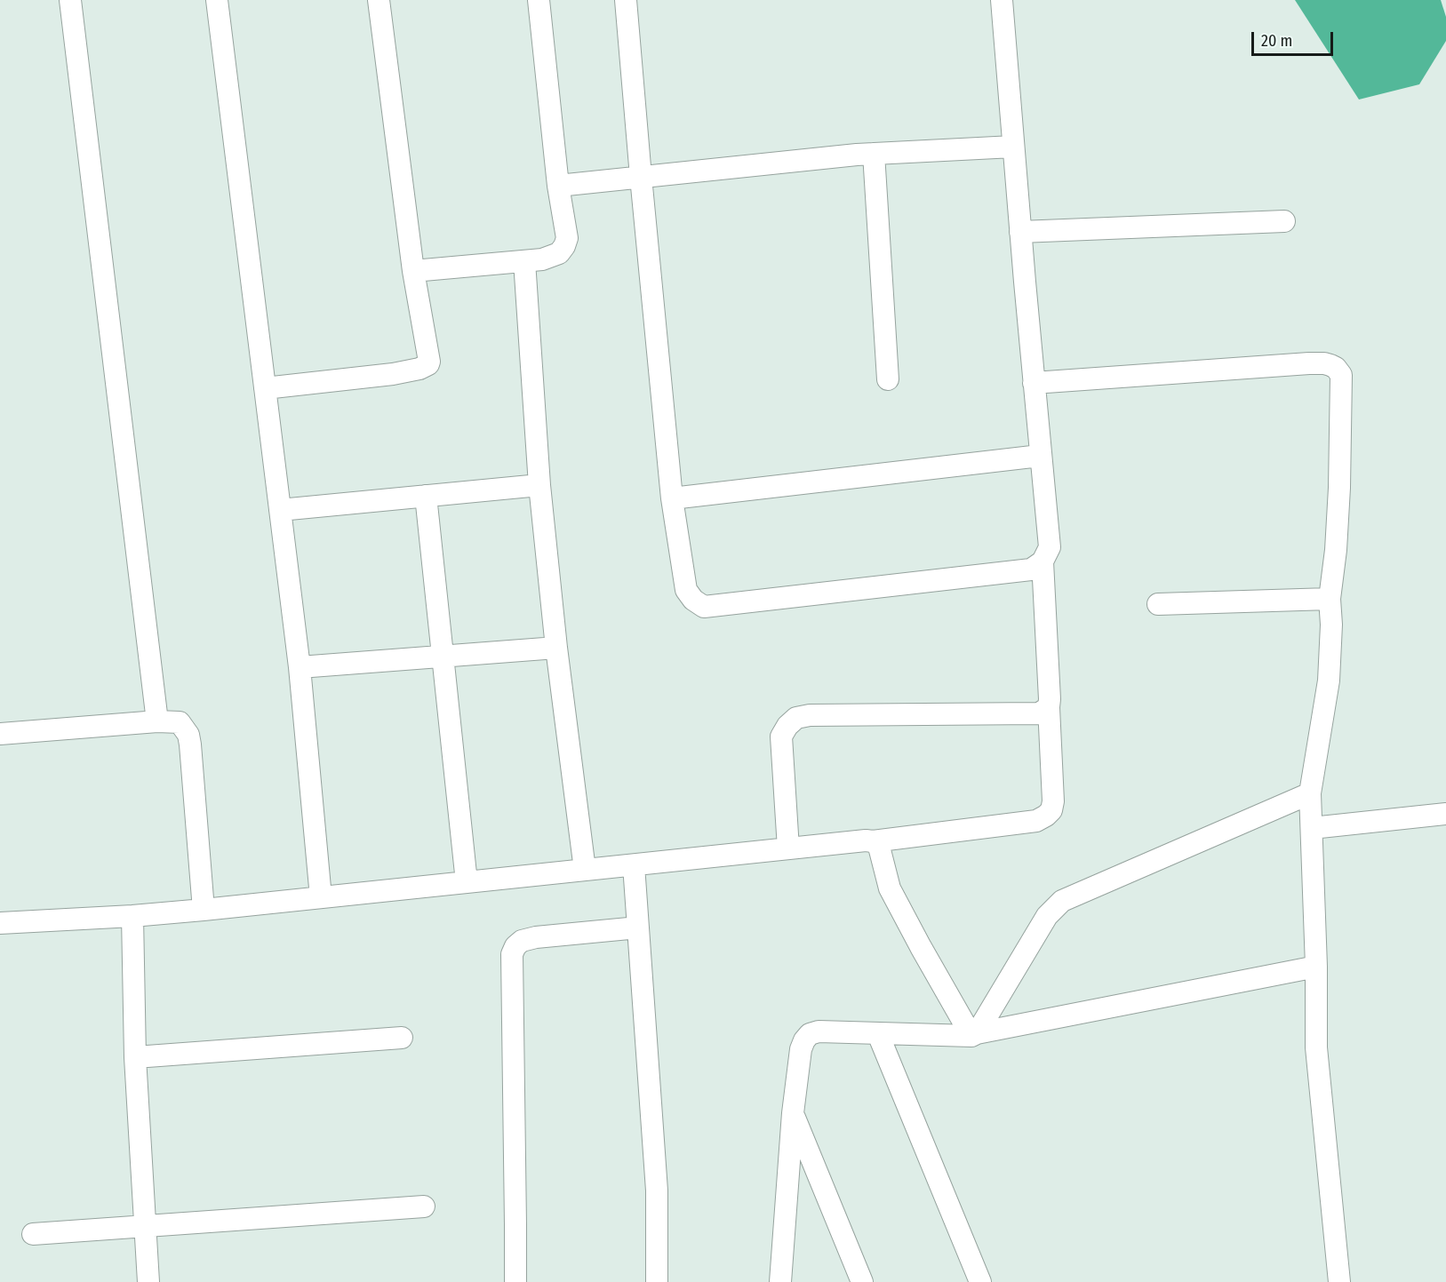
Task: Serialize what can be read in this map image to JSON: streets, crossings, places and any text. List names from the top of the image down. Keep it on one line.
{"scale_bar":"20 m"}
